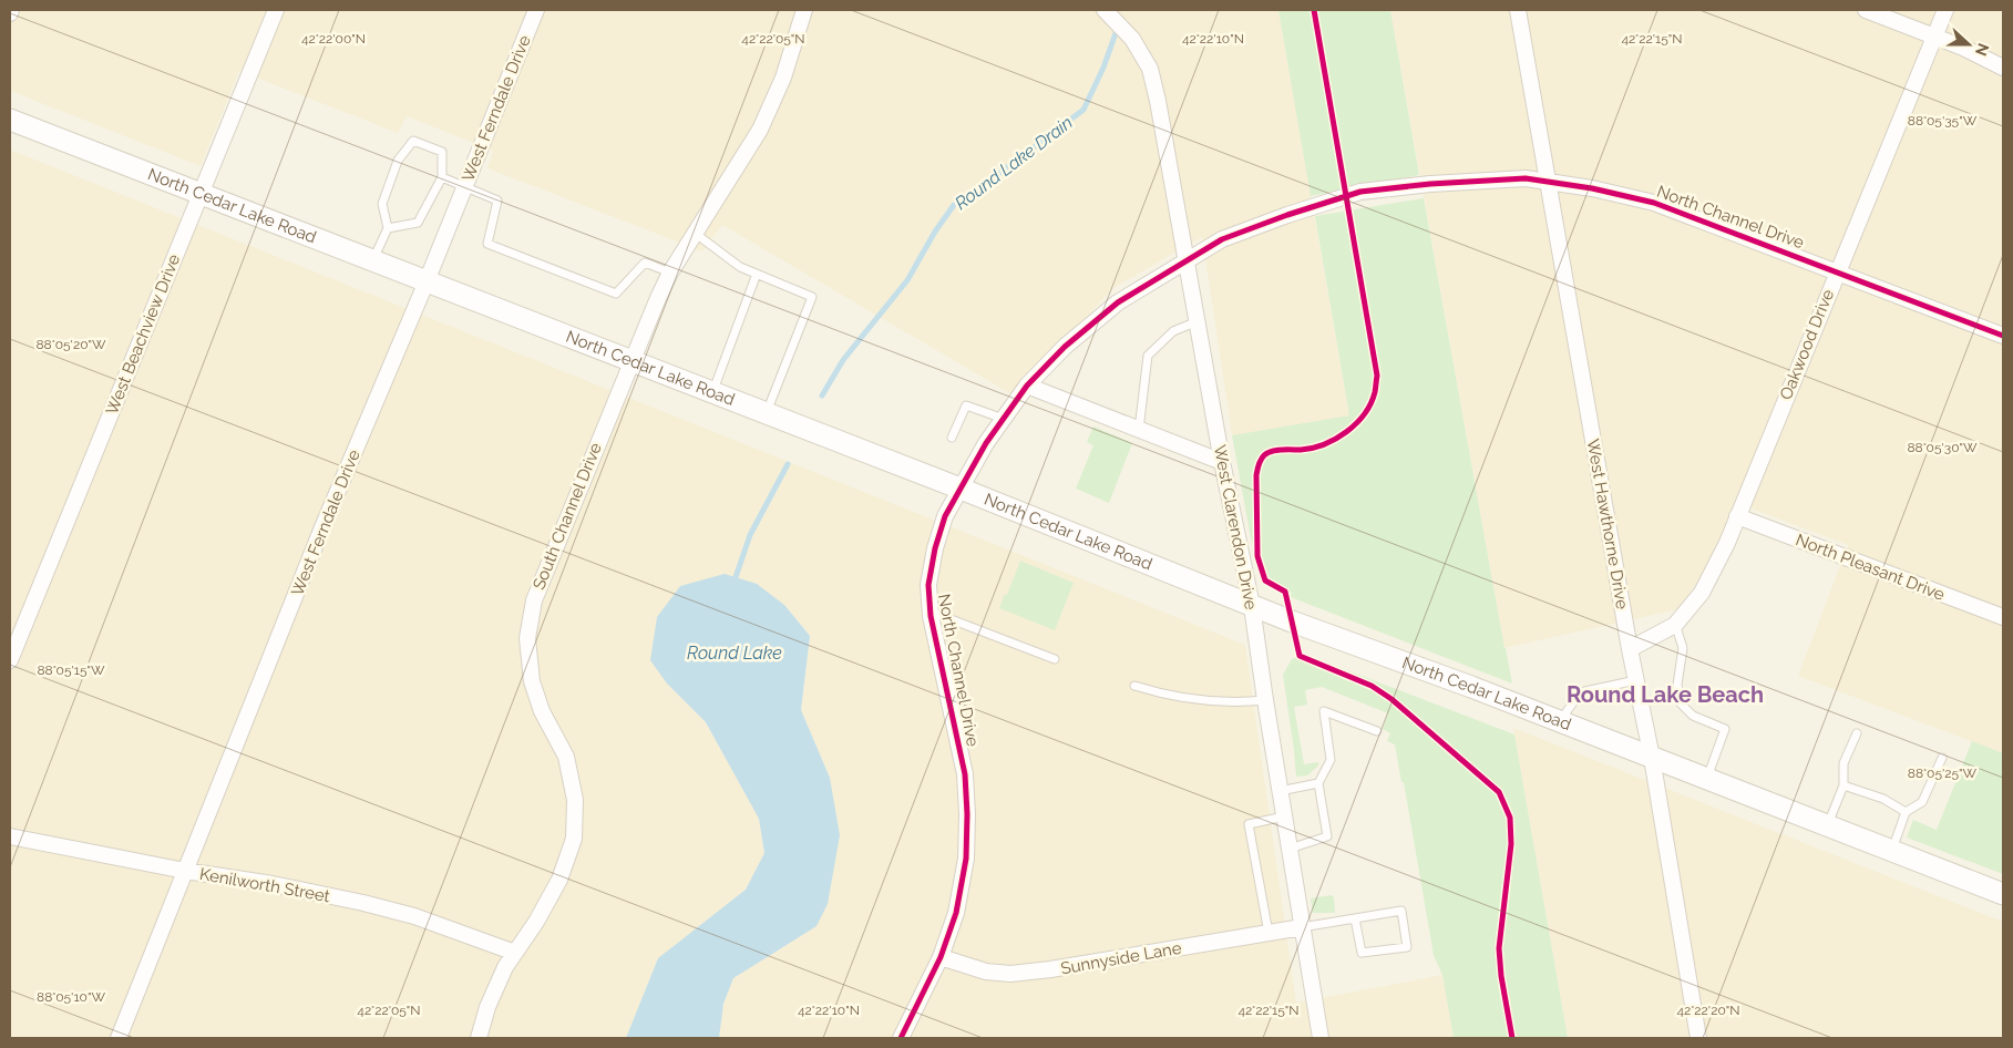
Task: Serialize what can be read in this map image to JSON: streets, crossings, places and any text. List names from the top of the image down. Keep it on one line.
{"streets":{"main road":["North Cedar Lake Road"],"street":["West Ferndale Drive","North Channel Drive","West Beachview Drive","Oakwood Drive","South Channel Drive","West Hawthorne Drive","West Clarendon Drive","North Pleasant Drive","Kenilworth Street","Sunnyside Lane"]},"crossings":[["West Ferndale Drive","North Cedar Lake Road"],["West Ferndale Drive","Kenilworth Street"],["North Cedar Lake Road","North Channel Drive"],["North Cedar Lake Road","West Beachview Drive"],["North Cedar Lake Road","South Channel Drive"],["North Cedar Lake Road","West Hawthorne Drive"],["North Cedar Lake Road","West Clarendon Drive"],["North Channel Drive","Oakwood Drive"],["North Channel Drive","West Hawthorne Drive"],["North Channel Drive","West Clarendon Drive"],["North Channel Drive","Sunnyside Lane"],["Oakwood Drive","West Hawthorne Drive"],["Oakwood Drive","North Pleasant Drive"],["South Channel Drive","Kenilworth Street"],["West Clarendon Drive","Sunnyside Lane"]],"districts":["Round Lake Beach"],"water":["Round Lake Drain","Round Lake"],"north":"right","coordinates":["42°22'00\"N","42°22'05\"N","42°22'10\"N","42°22'15\"N","88°05'35\"W","88°05'20\"W","88°05'30\"W","88°05'15\"W","88°05'25\"W","88°05'10\"W","42°22'20\"N"]}
